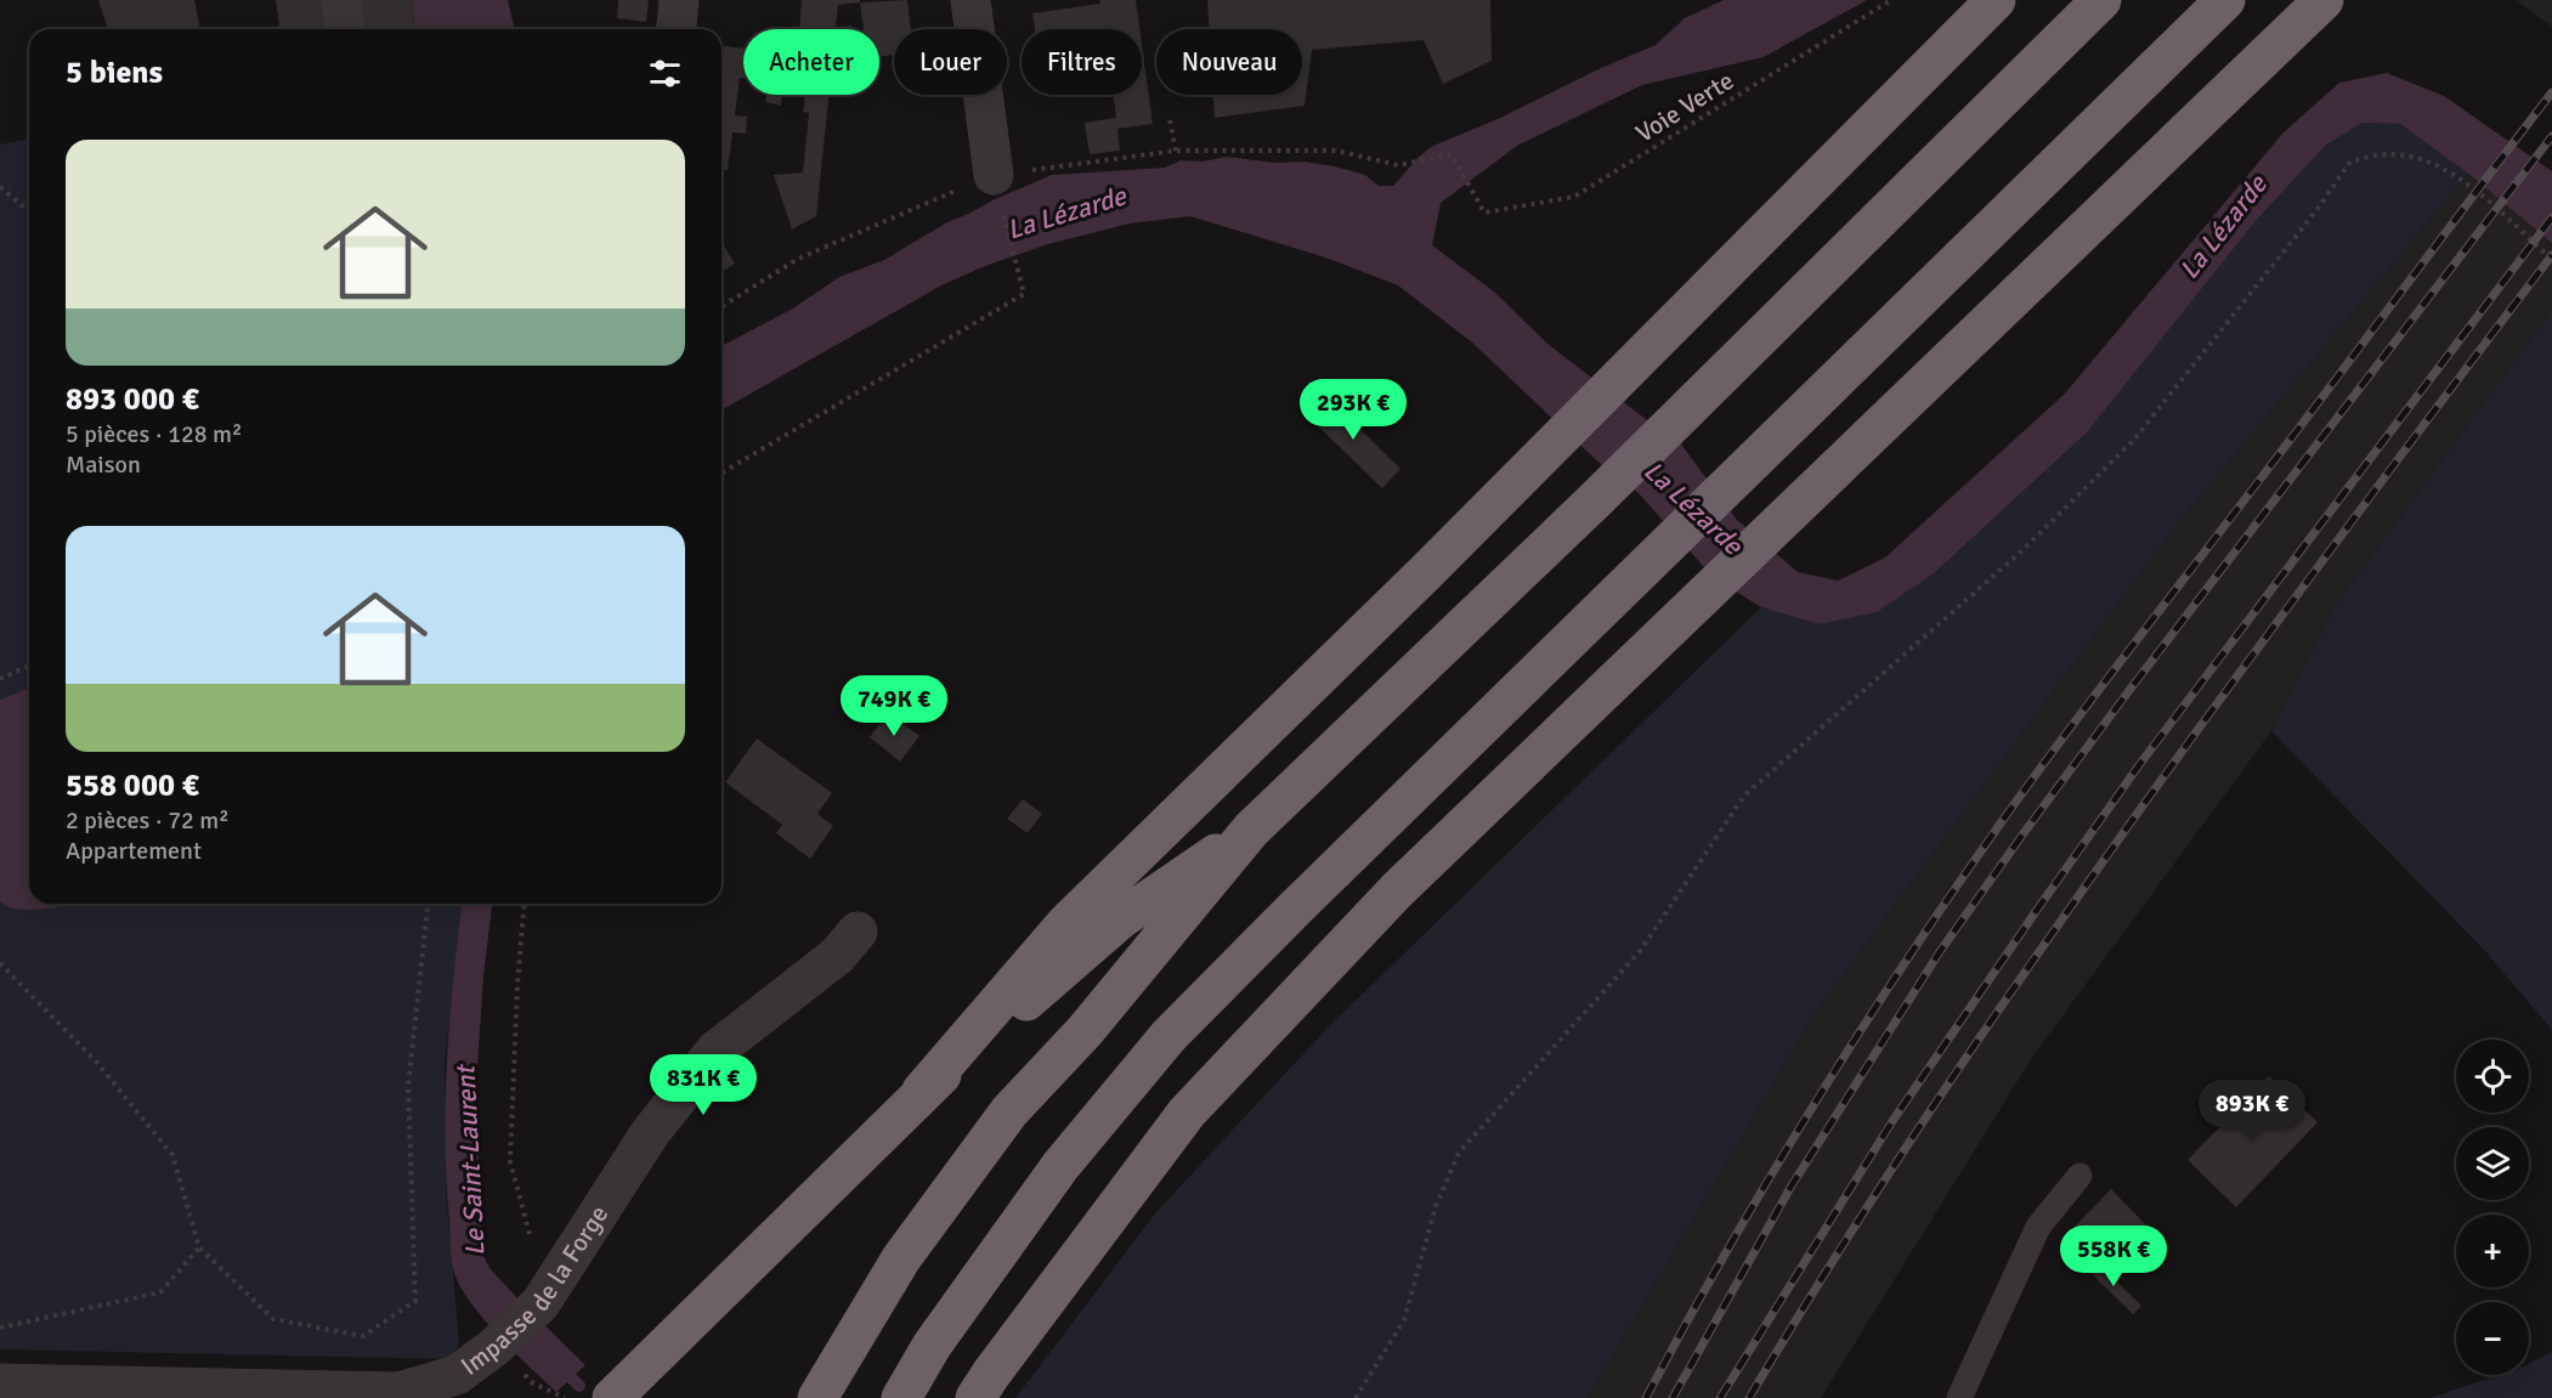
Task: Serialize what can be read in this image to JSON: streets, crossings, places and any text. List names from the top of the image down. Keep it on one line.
{"streets":{"street":["Impasse de la Forge"],"path":["Voie Verte"]},"water":["La Lézarde","Le Saint-Laurent"],"page":{"chip":["Acheter","Louer","Filtres","Nouveau"],"heading":"5 biens","list":[{"name":"893 000 €","note":"5 pièces · 128 m² · Maison"},{"name":"558 000 €","note":"2 pièces · 72 m² · Appartement"}],"price":["293K €","749K €","831K €","893K €","558K €"],"map_buttons":["+","−"]}}
